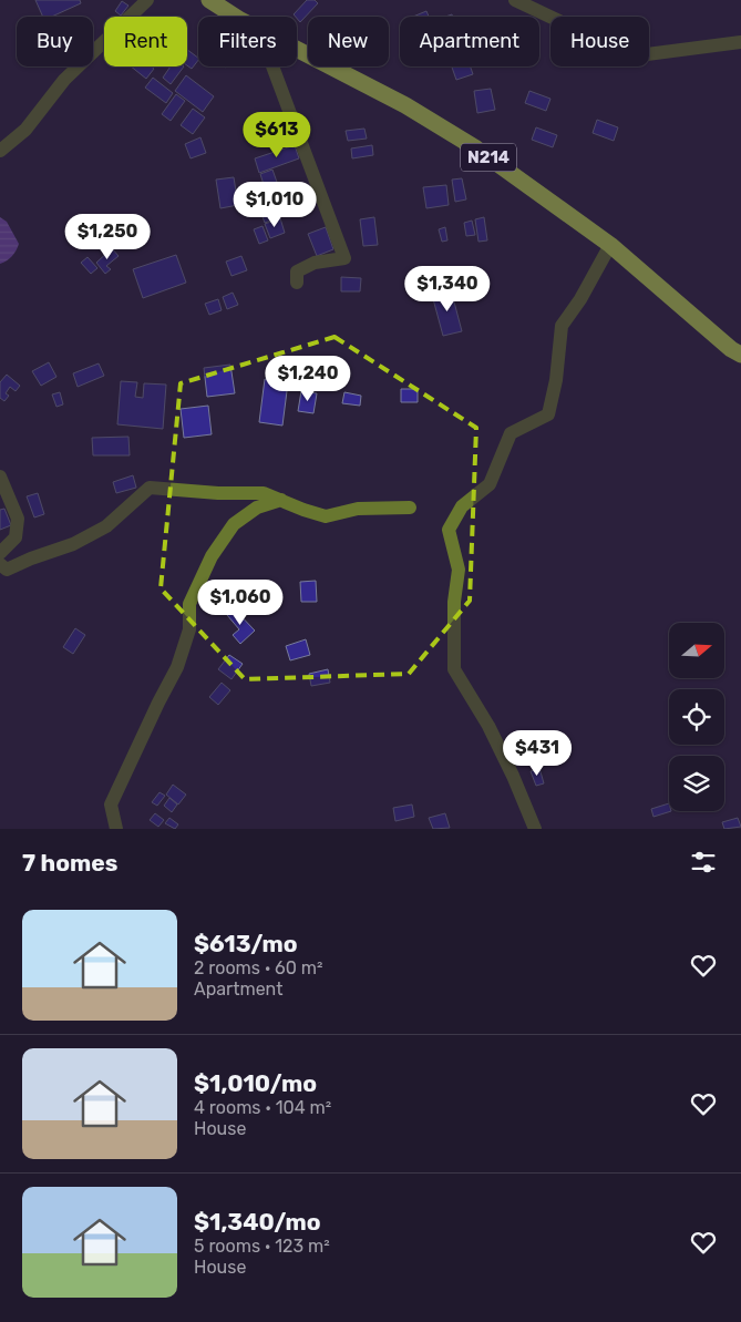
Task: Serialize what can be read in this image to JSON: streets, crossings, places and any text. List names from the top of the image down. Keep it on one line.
{"streets":{"highway":["N214"]},"north":"right","page":{"chip":["Buy","Rent","Filters","New","Apartment","House"],"price":["$613","$1,010","$1,250","$1,340","$1,240","$1,060","$431"],"heading":"7 homes","list":[{"name":"$613/mo","note":"2 rooms · 60 m² · Apartment"},{"name":"$1,010/mo","note":"4 rooms · 104 m² · House"},{"name":"$1,340/mo","note":"5 rooms · 123 m² · House"}]}}
